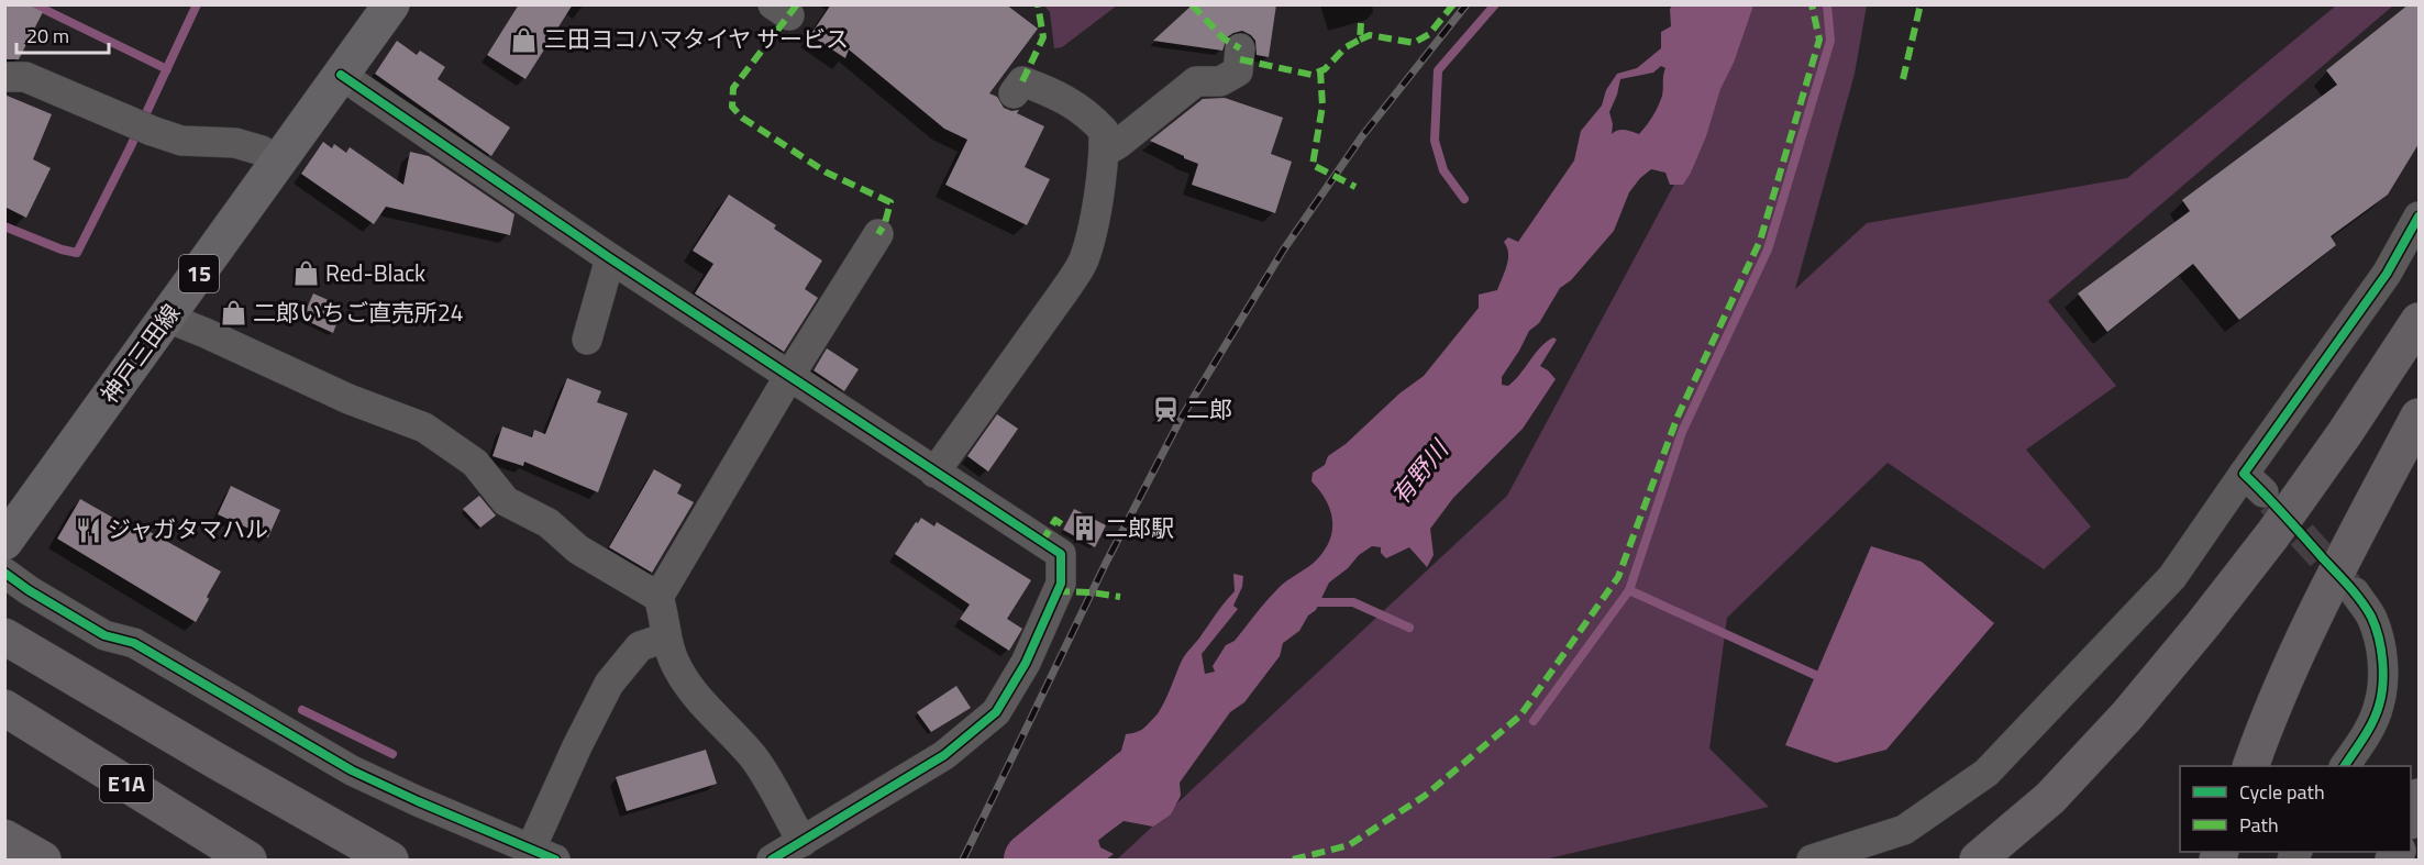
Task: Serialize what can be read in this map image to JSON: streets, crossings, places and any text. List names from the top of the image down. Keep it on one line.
{"streets":{"highway":["E1A"],"main road":["15","神戸三田線"]},"water":["有野川"],"places":{"shop":["三田ヨコハマタイヤ サービス","Red-Black","二郎いちご直売所24"],"station":["二郎"],"building":["二郎駅"],"restaurant":["ジャガタマハル"]},"legend":["Cycle path","Path"],"scale_bar":"20 m"}
